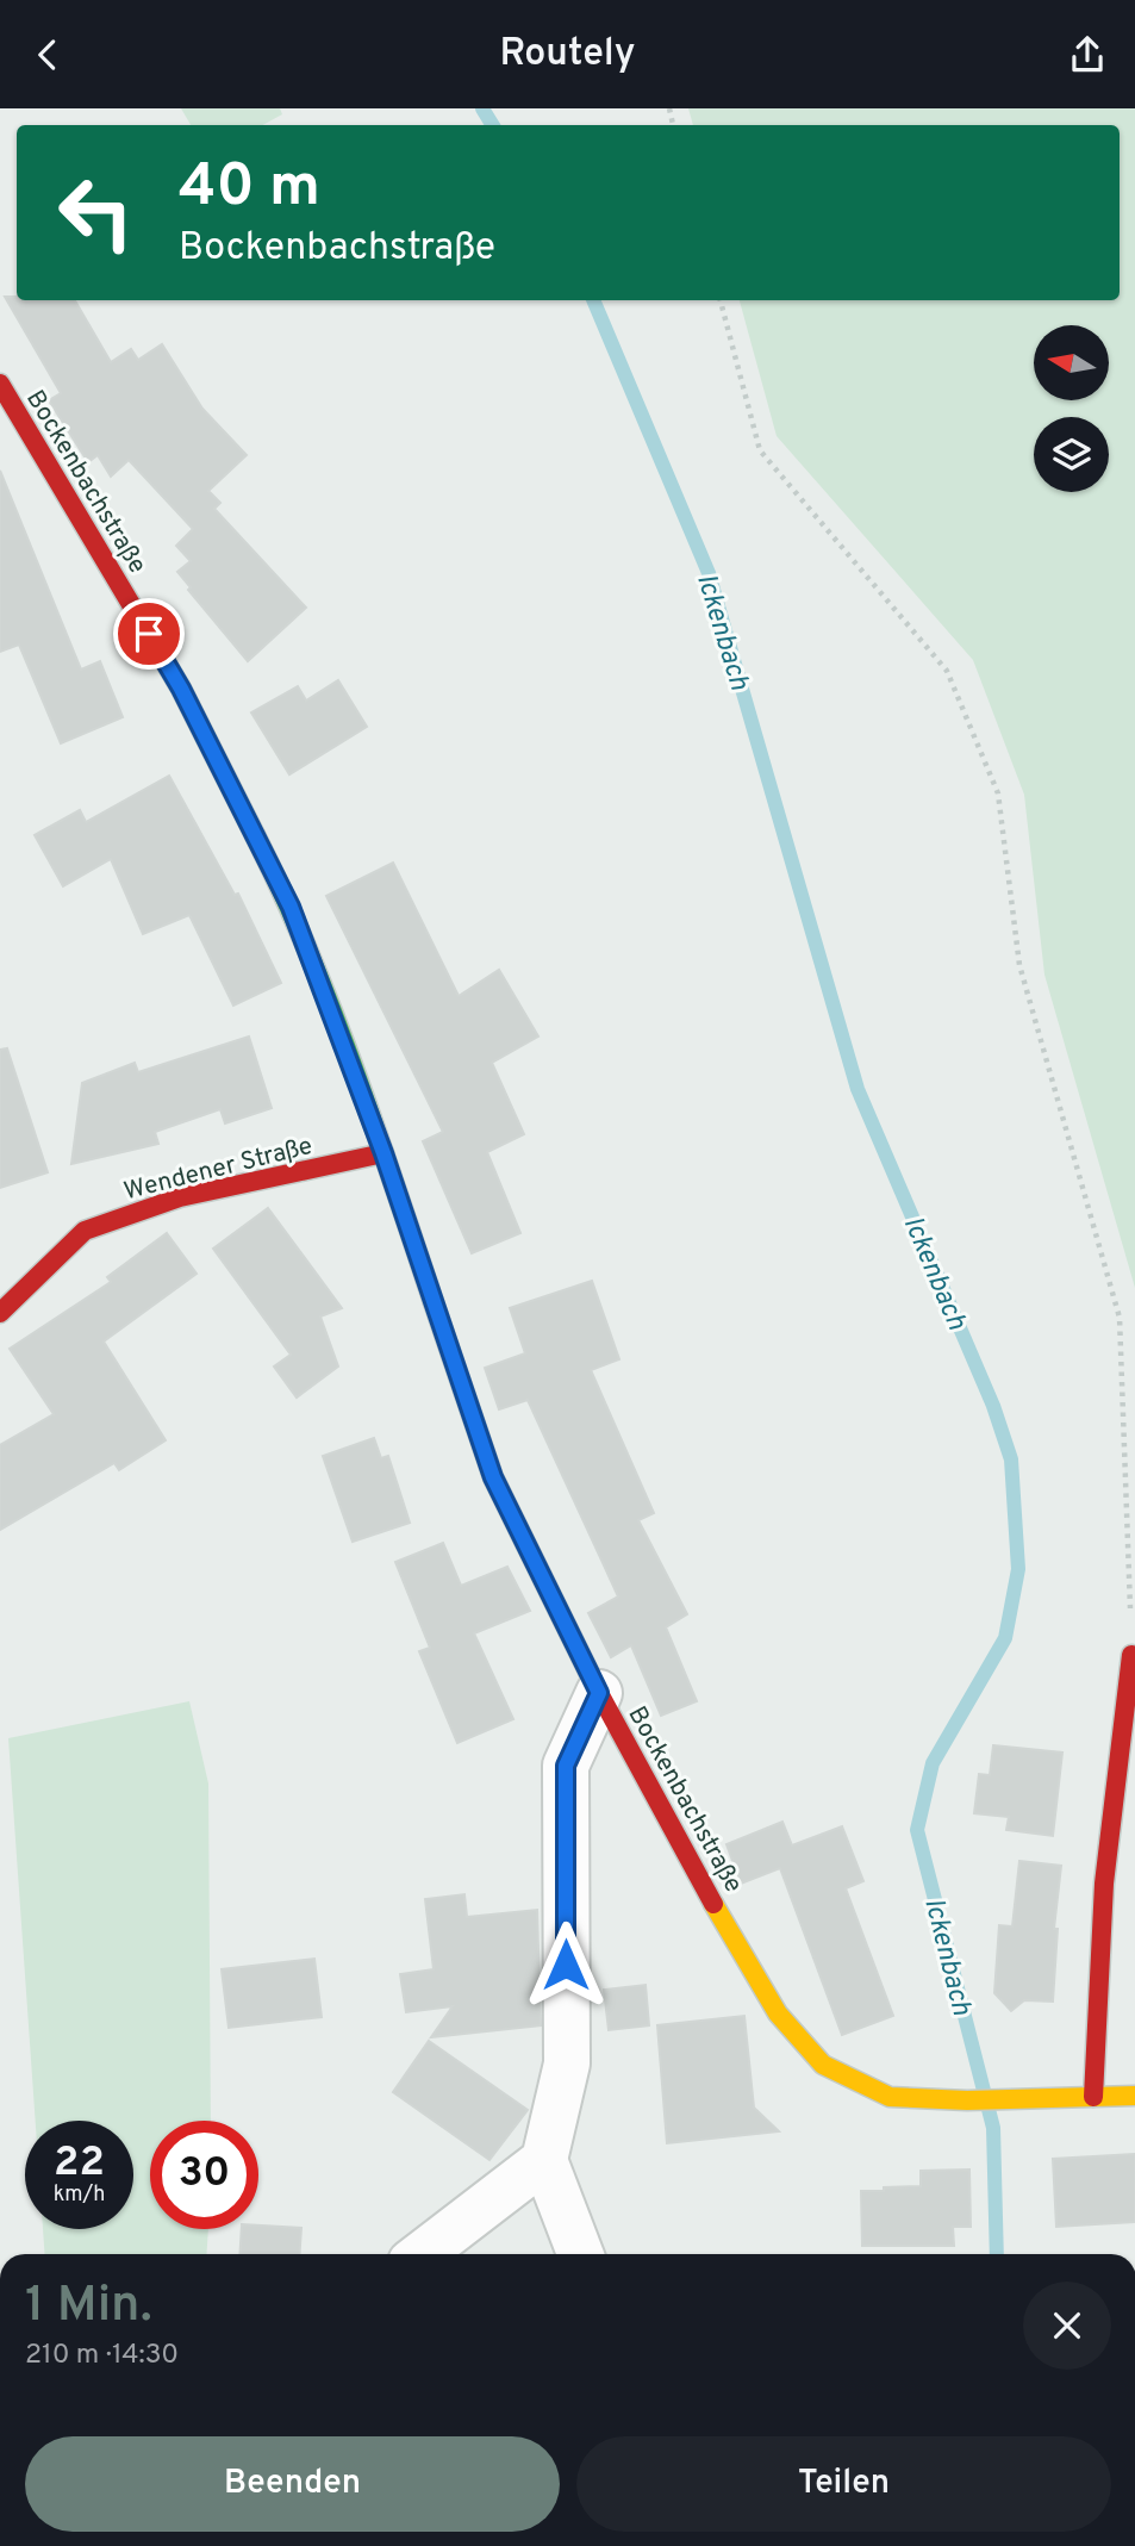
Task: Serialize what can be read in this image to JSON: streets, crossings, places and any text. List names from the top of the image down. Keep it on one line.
{"streets":{"street":["Bockenbachstraße","Wendener Straße"]},"crossings":[["Bockenbachstraße","Wendener Straße"]],"water":["Ickenbach"],"north":"left","page":{"header":"Routely","turn":["40 m","Bockenbachstraße"],"speed":"22 km/h","limit":"30","heading":["1 Min.","210 m · 14:30"],"buttons":["Beenden","Teilen"]}}
